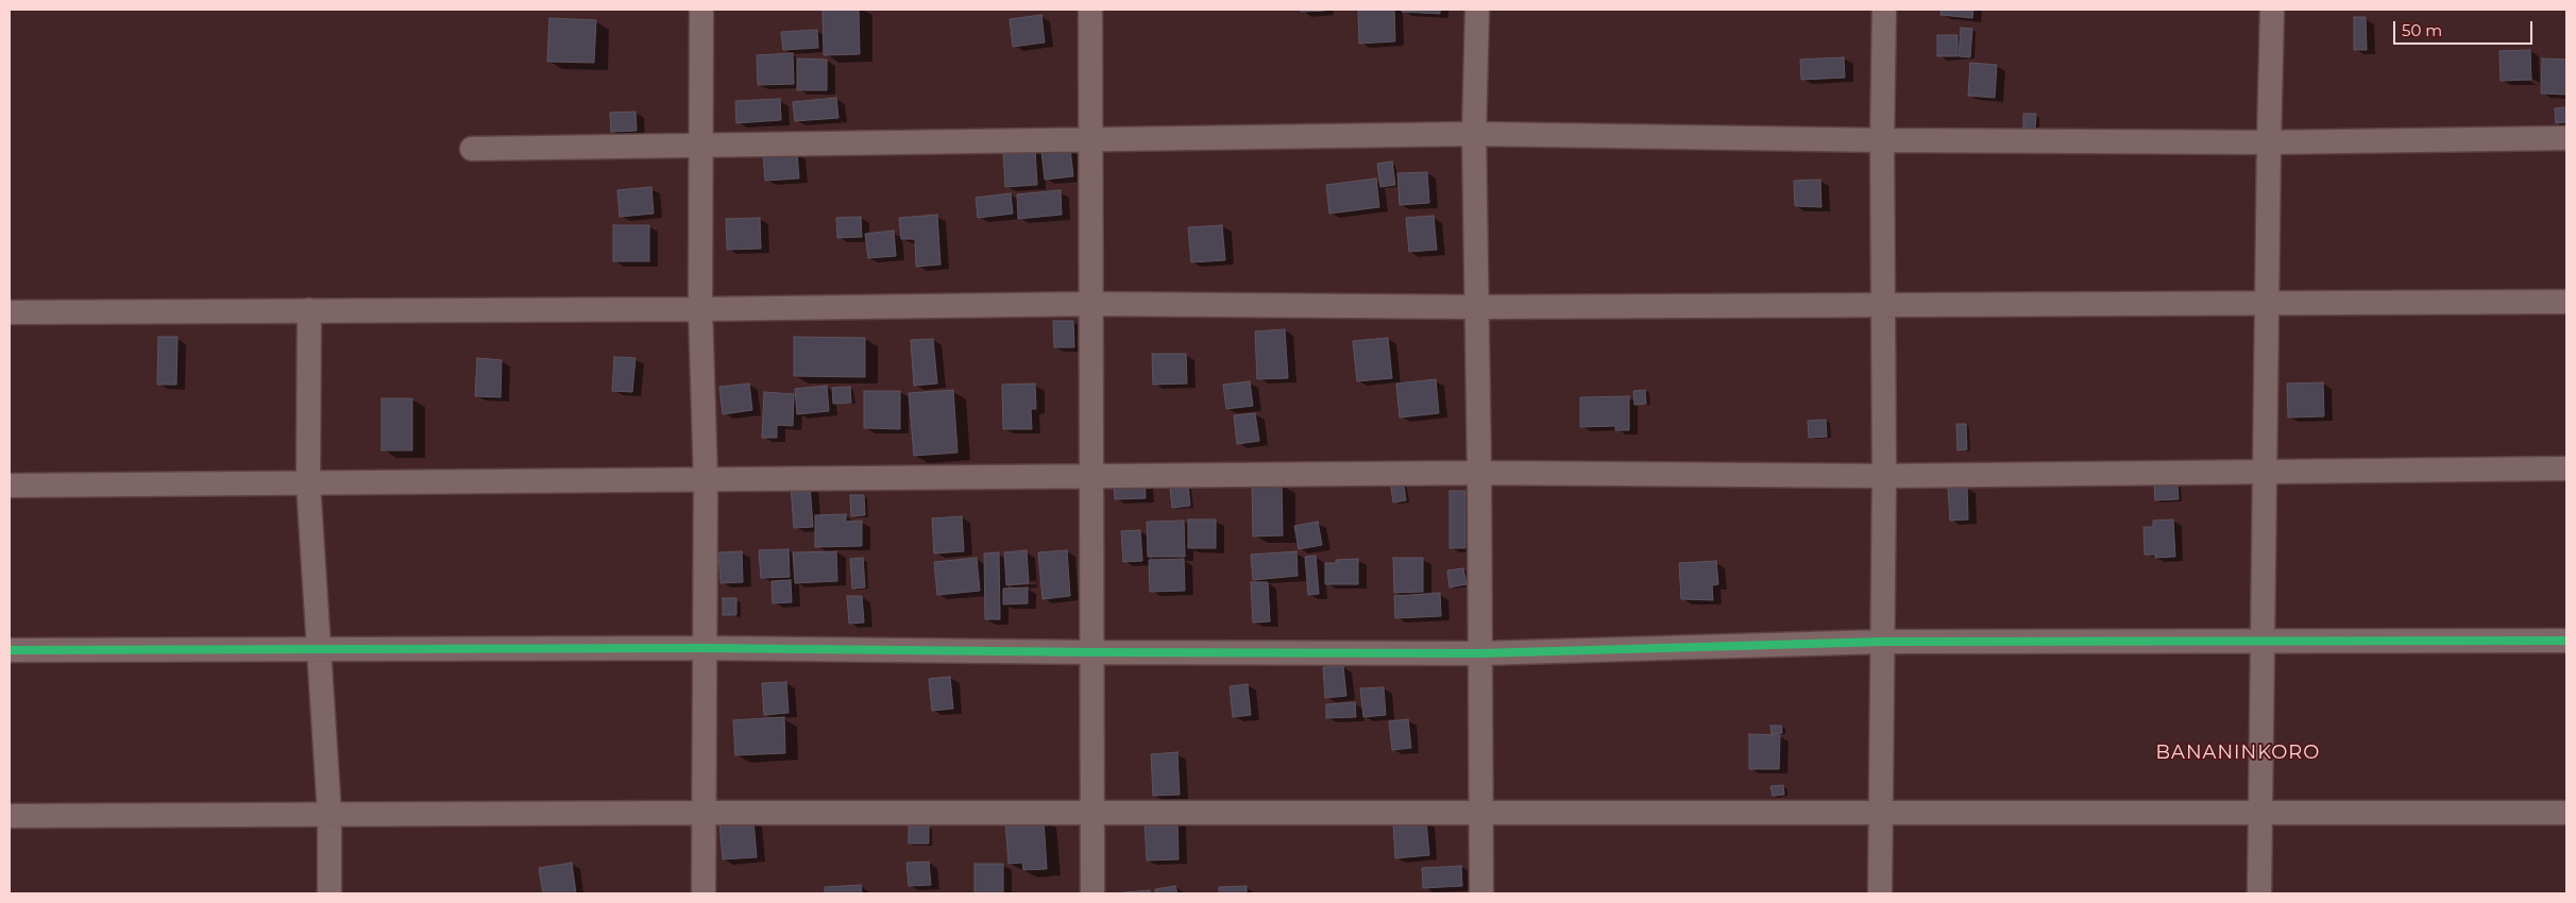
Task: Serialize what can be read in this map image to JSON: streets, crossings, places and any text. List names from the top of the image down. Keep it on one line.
{"districts":["BANANINKORO"],"scale_bar":"50 m"}
